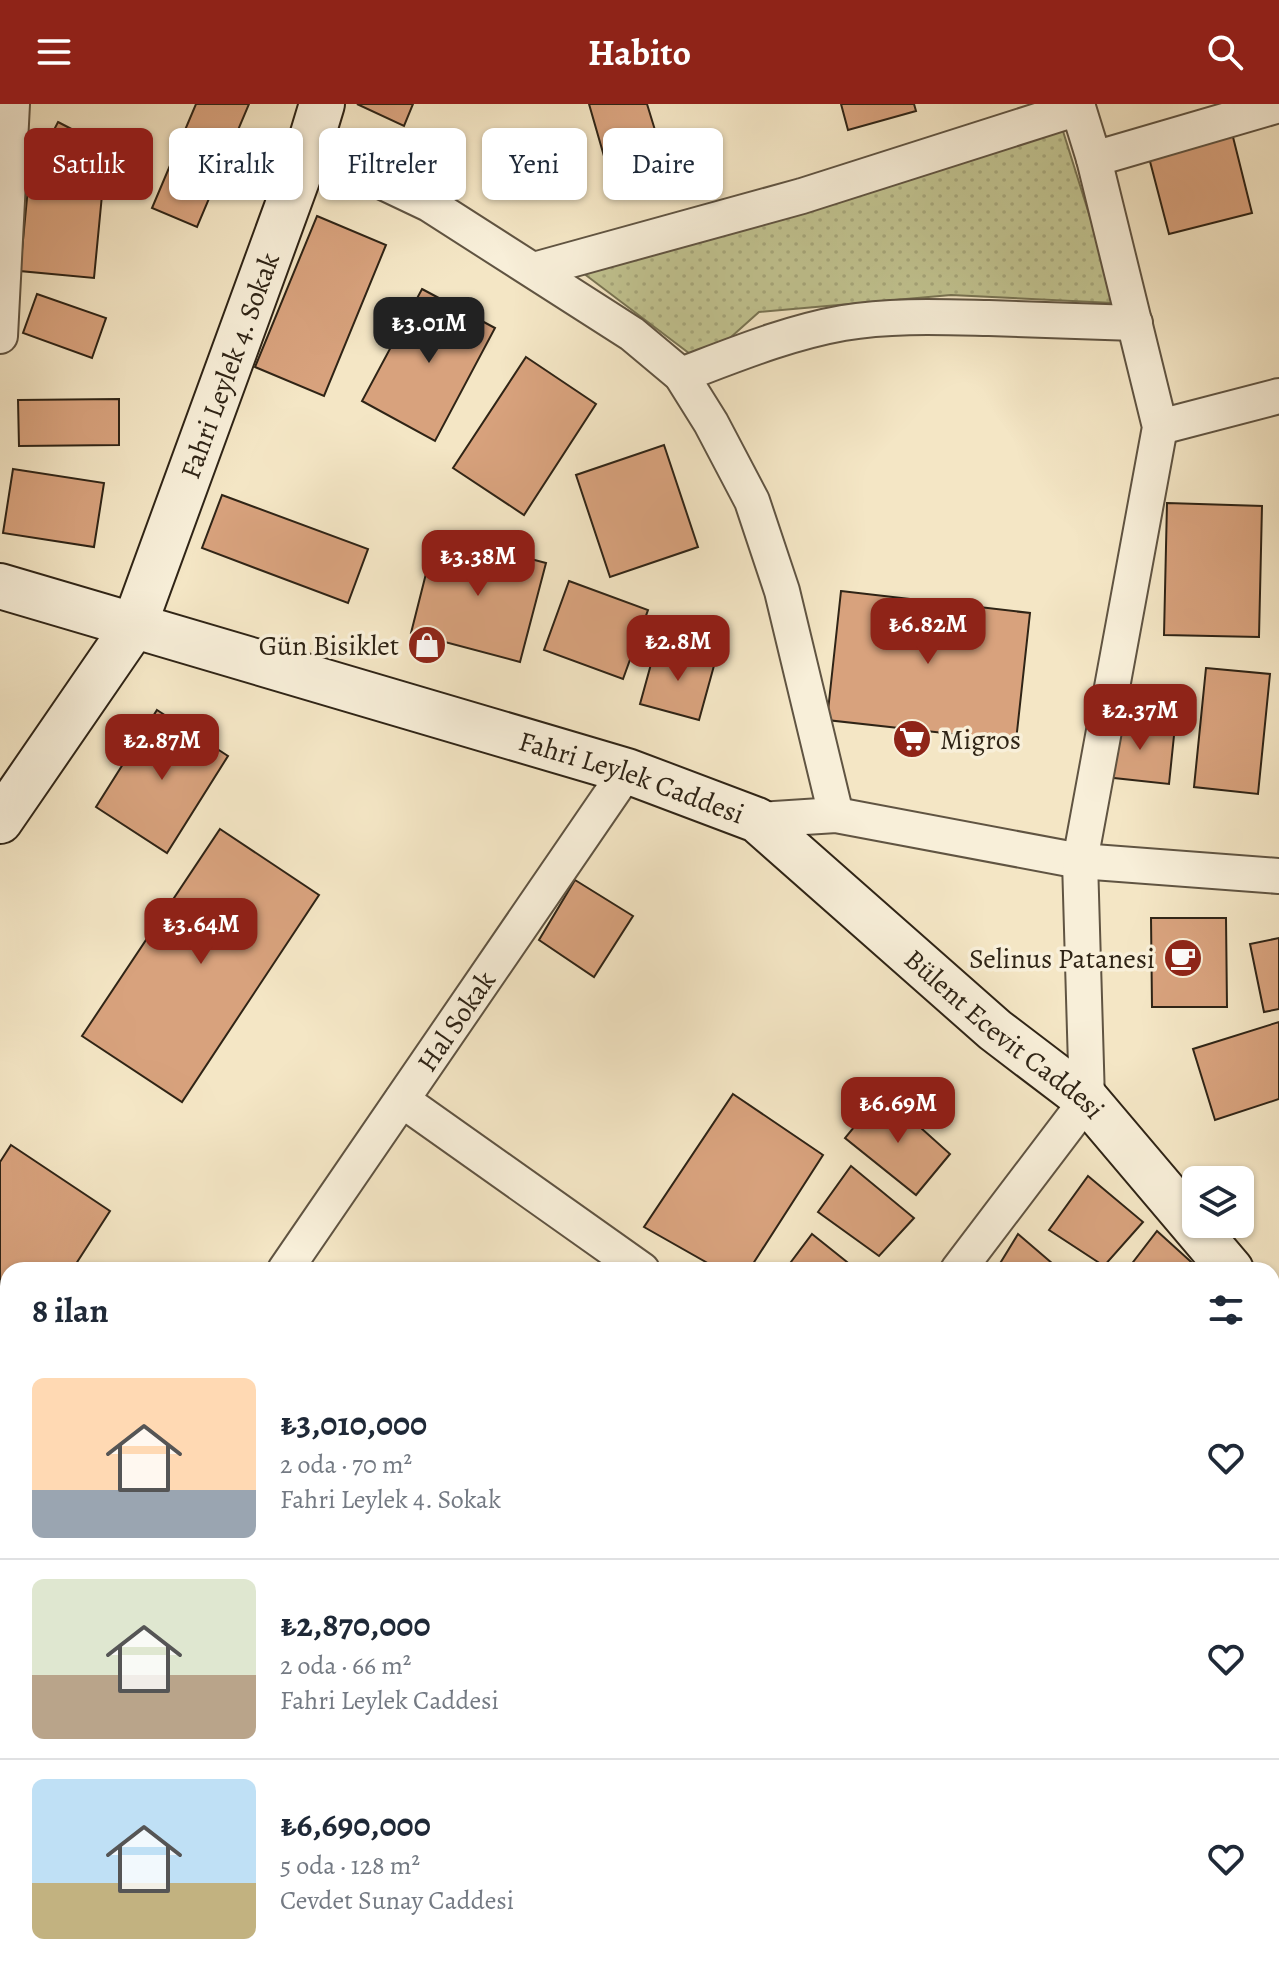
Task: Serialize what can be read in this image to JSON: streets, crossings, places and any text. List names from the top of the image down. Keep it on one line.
{"streets":{"street":["Fahri Leylek 4. Sokak","Fahri Leylek Caddesi","Hal Sokak","Bülent Ecevit Caddesi"]},"crossings":[["Fahri Leylek 4. Sokak","Fahri Leylek Caddesi"],["Fahri Leylek Caddesi","Hal Sokak"],["Fahri Leylek Caddesi","Bülent Ecevit Caddesi"]],"places":{"shop":["Gün Bisiklet"],"supermarket":["Migros"],"cafe":["Selinus Patanesi"]},"page":{"header":"Habito","chip":["Satılık","Kiralık","Filtreler","Yeni","Daire"],"price":["₺3.01M","₺3.38M","₺6.82M","₺2.8M","₺2.37M","₺2.87M","₺3.64M","₺6.69M"],"heading":"8 ilan","list":[{"name":"₺3,010,000","note":"2 oda · 70 m² · Fahri Leylek 4. Sokak"},{"name":"₺2,870,000","note":"2 oda · 66 m² · Fahri Leylek Caddesi"},{"name":"₺6,690,000","note":"5 oda · 128 m² · Cevdet Sunay Caddesi"}]}}
